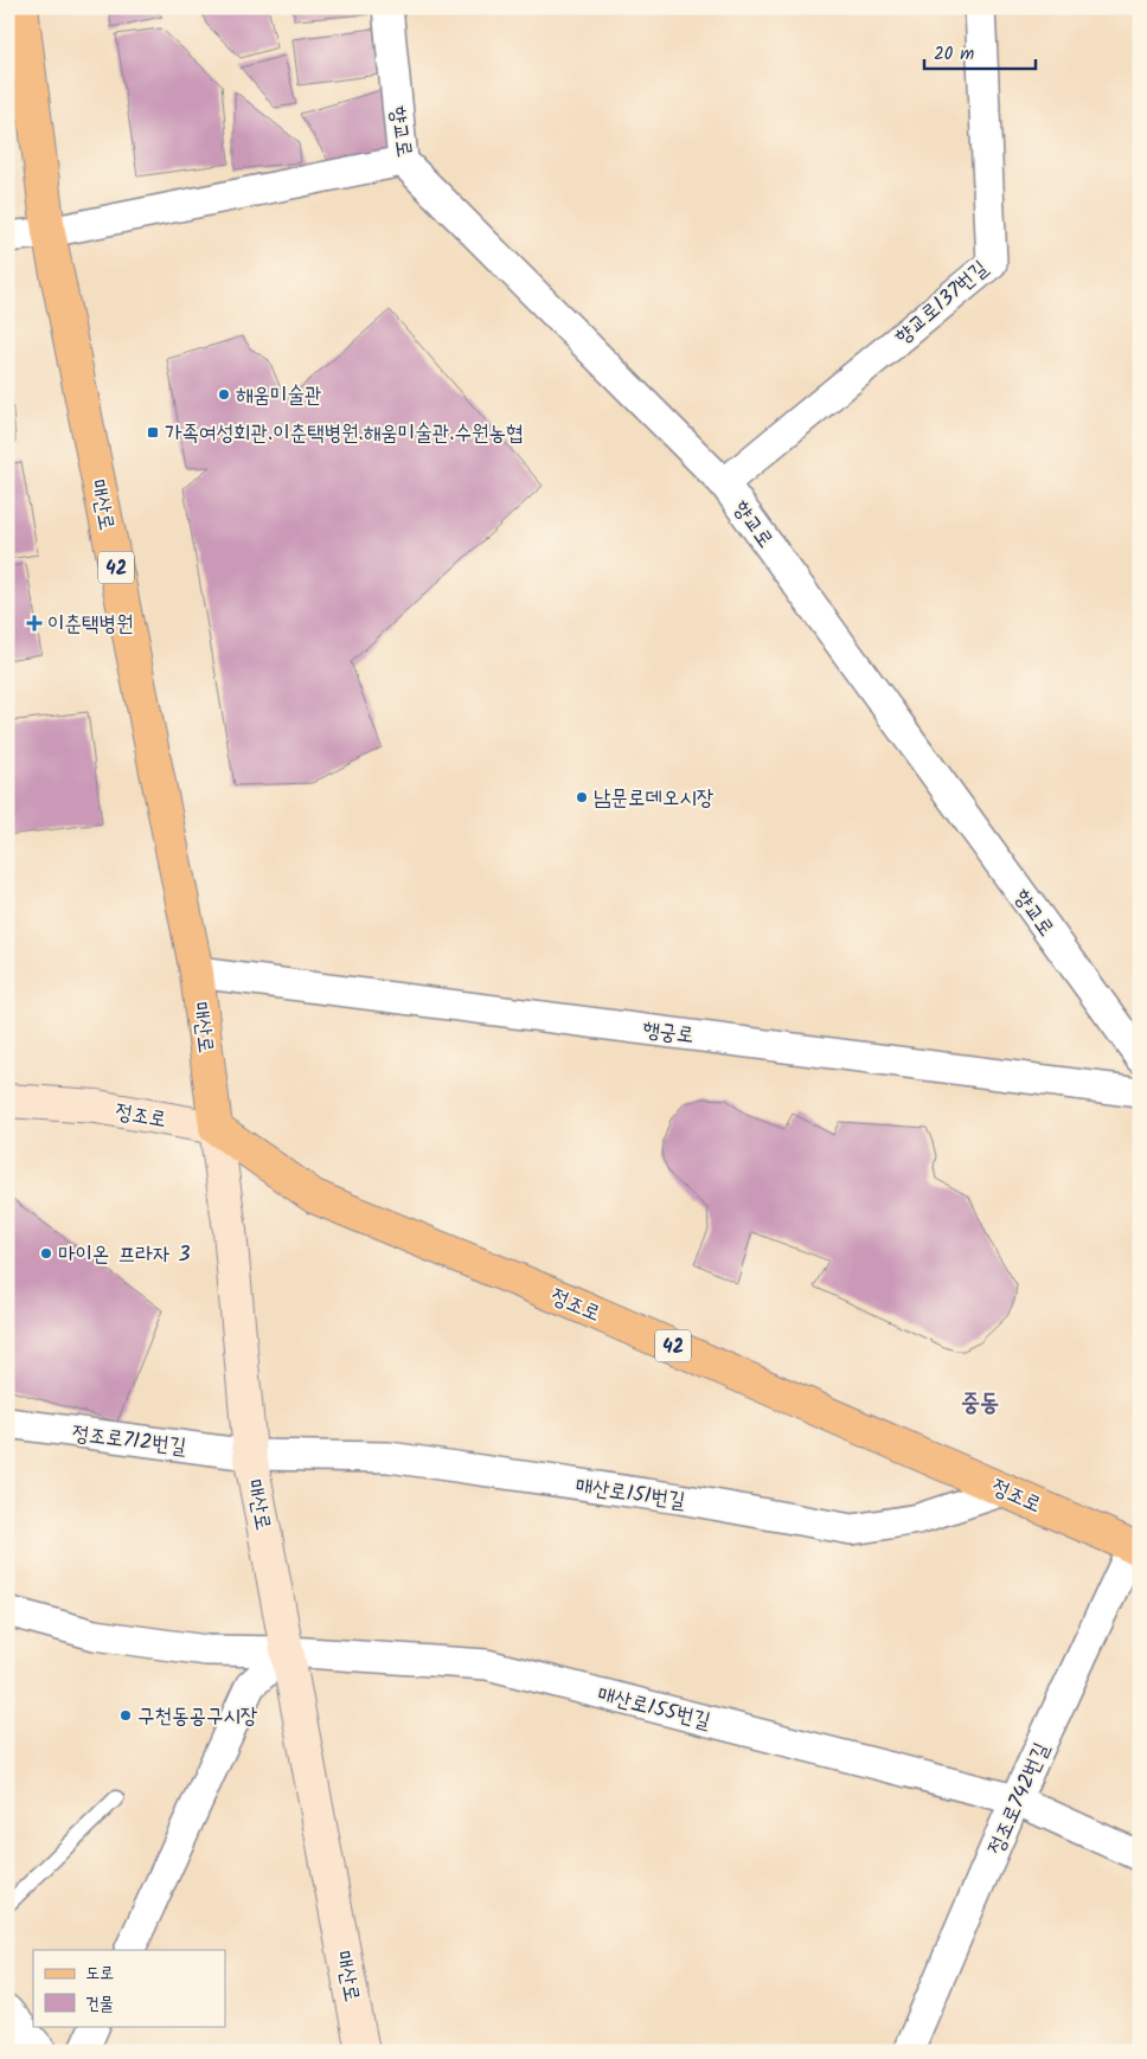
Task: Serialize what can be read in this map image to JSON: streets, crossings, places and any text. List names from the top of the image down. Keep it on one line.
{"streets":{"main road":["매산로","42","정조로"],"street":["향교로","향교로137번길","행궁로","정조로712번길","매산로151번길","매산로155번길","정조로742번길"]},"crossings":[["향교로","향교로137번길"],["매산로","행궁로"],["매산로","정조로"],["매산로","정조로712번길"],["매산로","매산로151번길"],["매산로","매산로155번길"],["정조로","매산로151번길"],["정조로","정조로742번길"],["정조로712번길","매산로151번길"],["매산로155번길","정조로742번길"]],"districts":["중동"],"places":{"other":["해움미술관","남문로데오시장","마이온 프라자 3","구천동공구시장"],"transit":["가족여성회관.이춘택병원.해움미술관.수원농협"],"health":["이춘택병원"]},"legend":["도로","건물"],"scale_bar":"20 m"}
